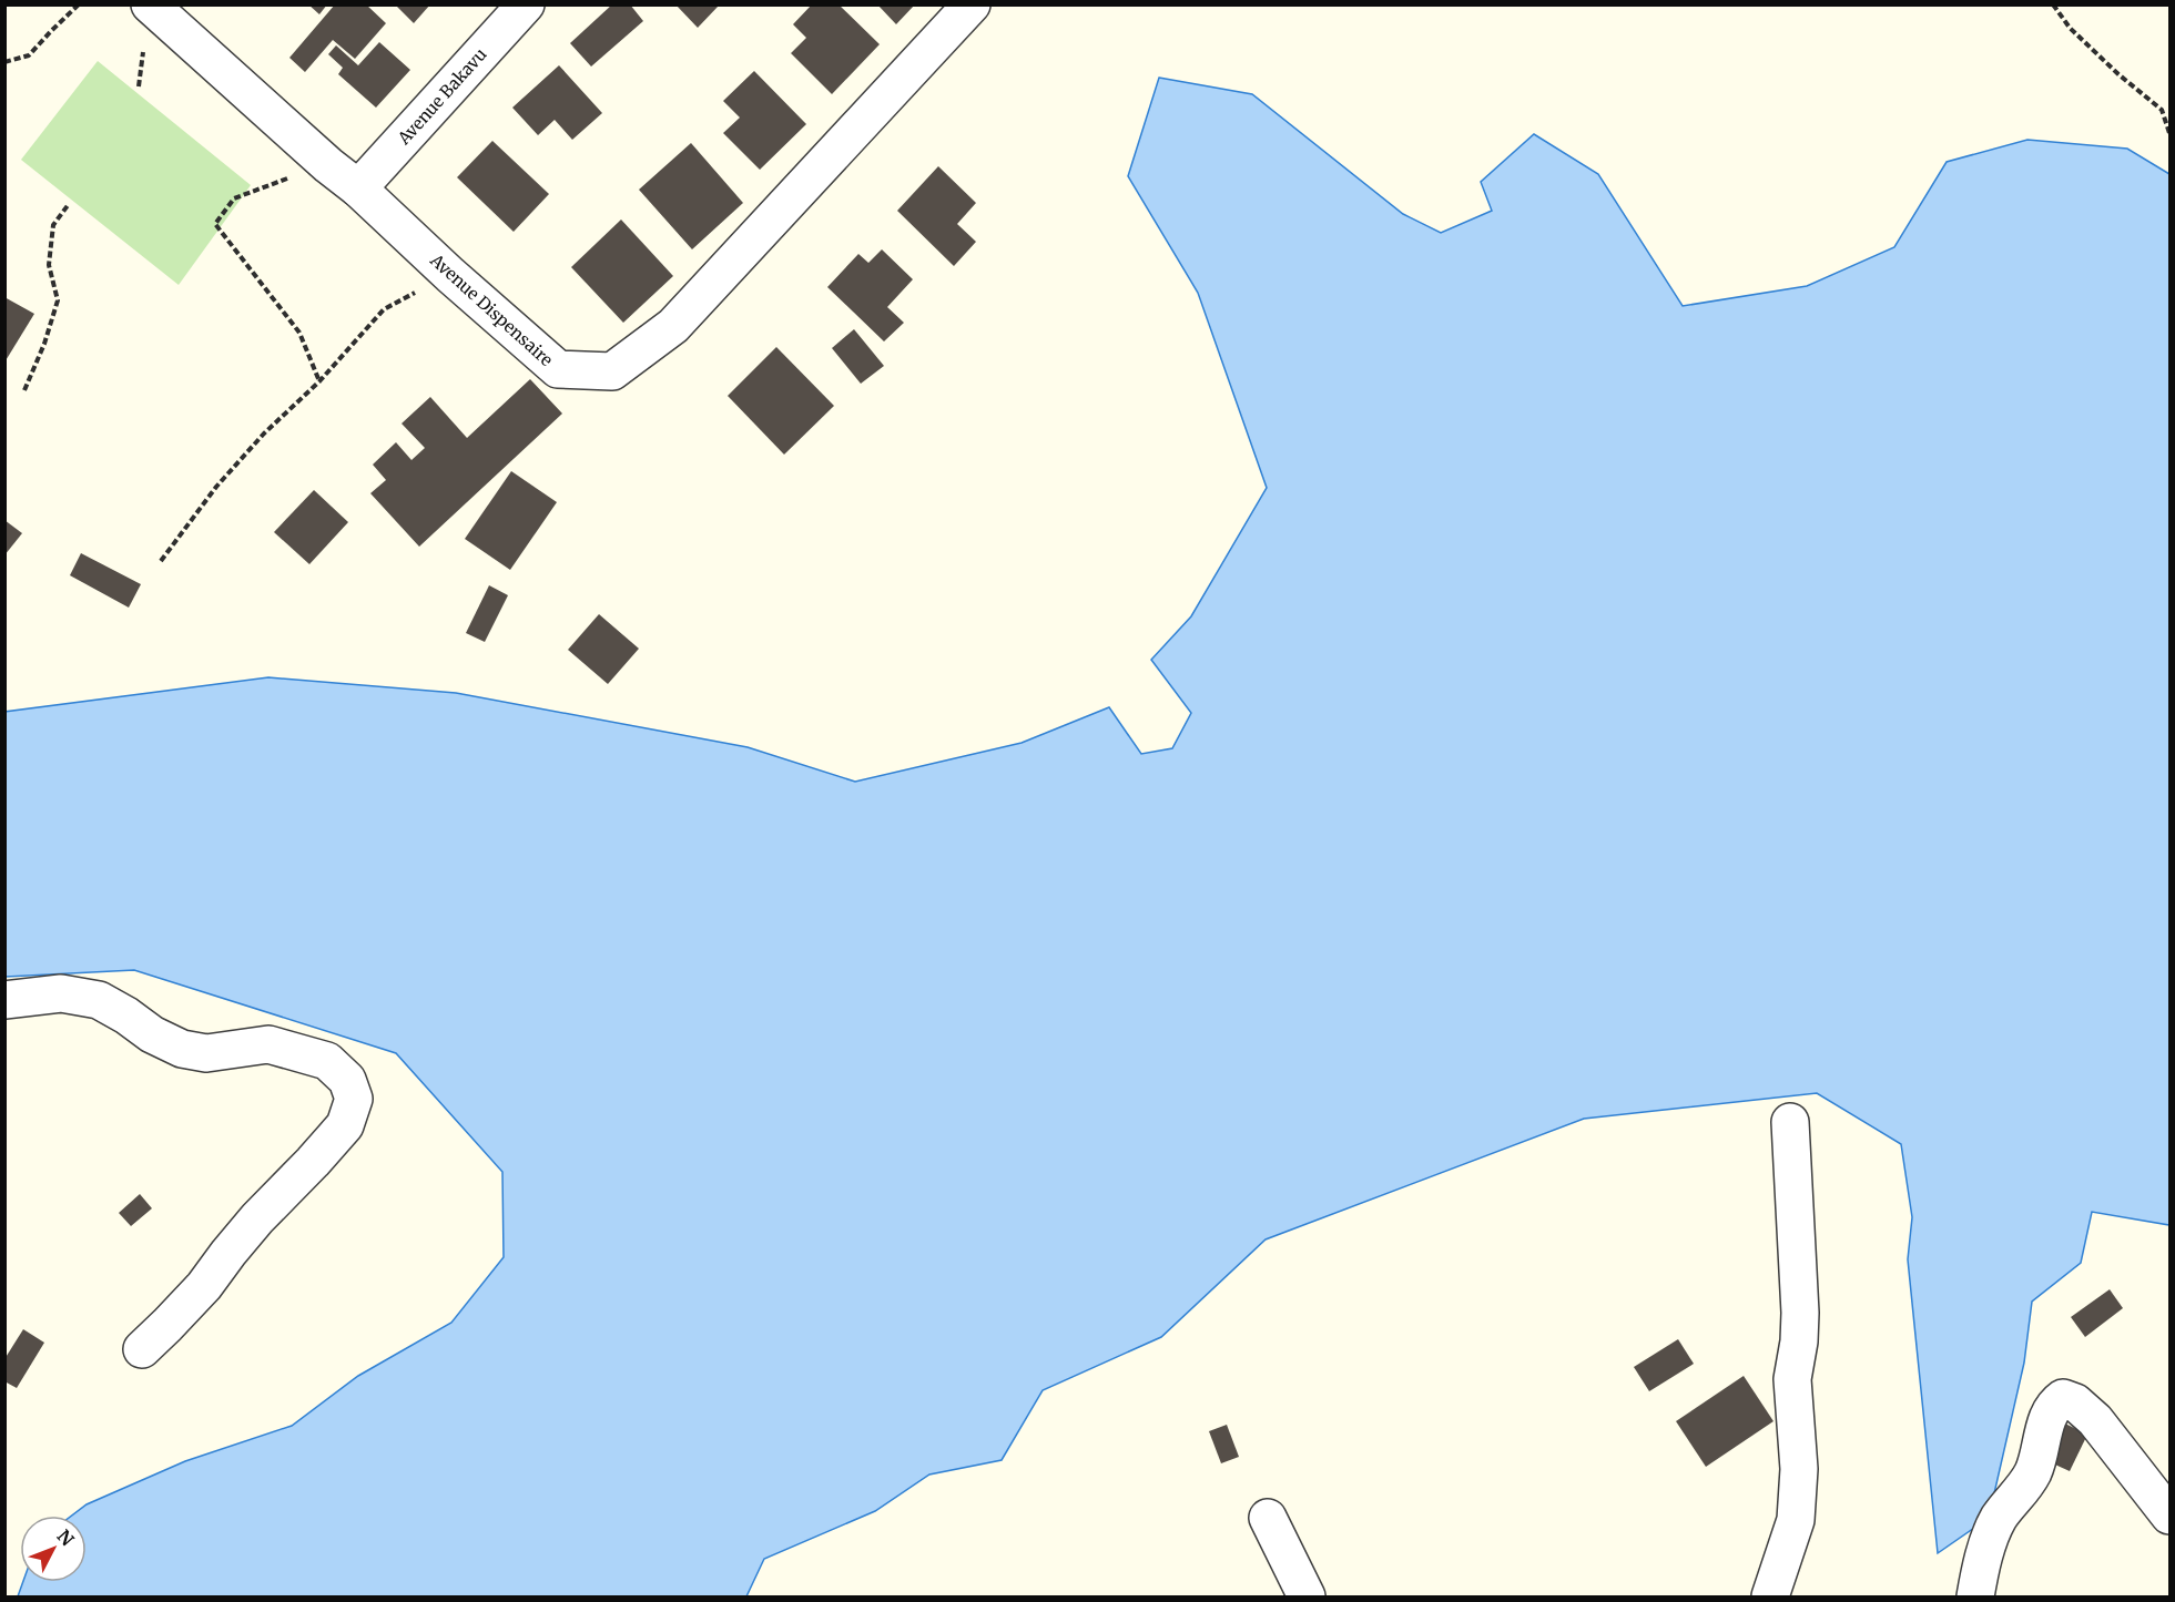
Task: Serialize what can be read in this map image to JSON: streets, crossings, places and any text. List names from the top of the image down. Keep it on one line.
{"streets":{"street":["Avenue Bakavu","Avenue Dispensaire"]},"crossings":[["Avenue Bakavu","Avenue Dispensaire"]],"north":"top right"}
